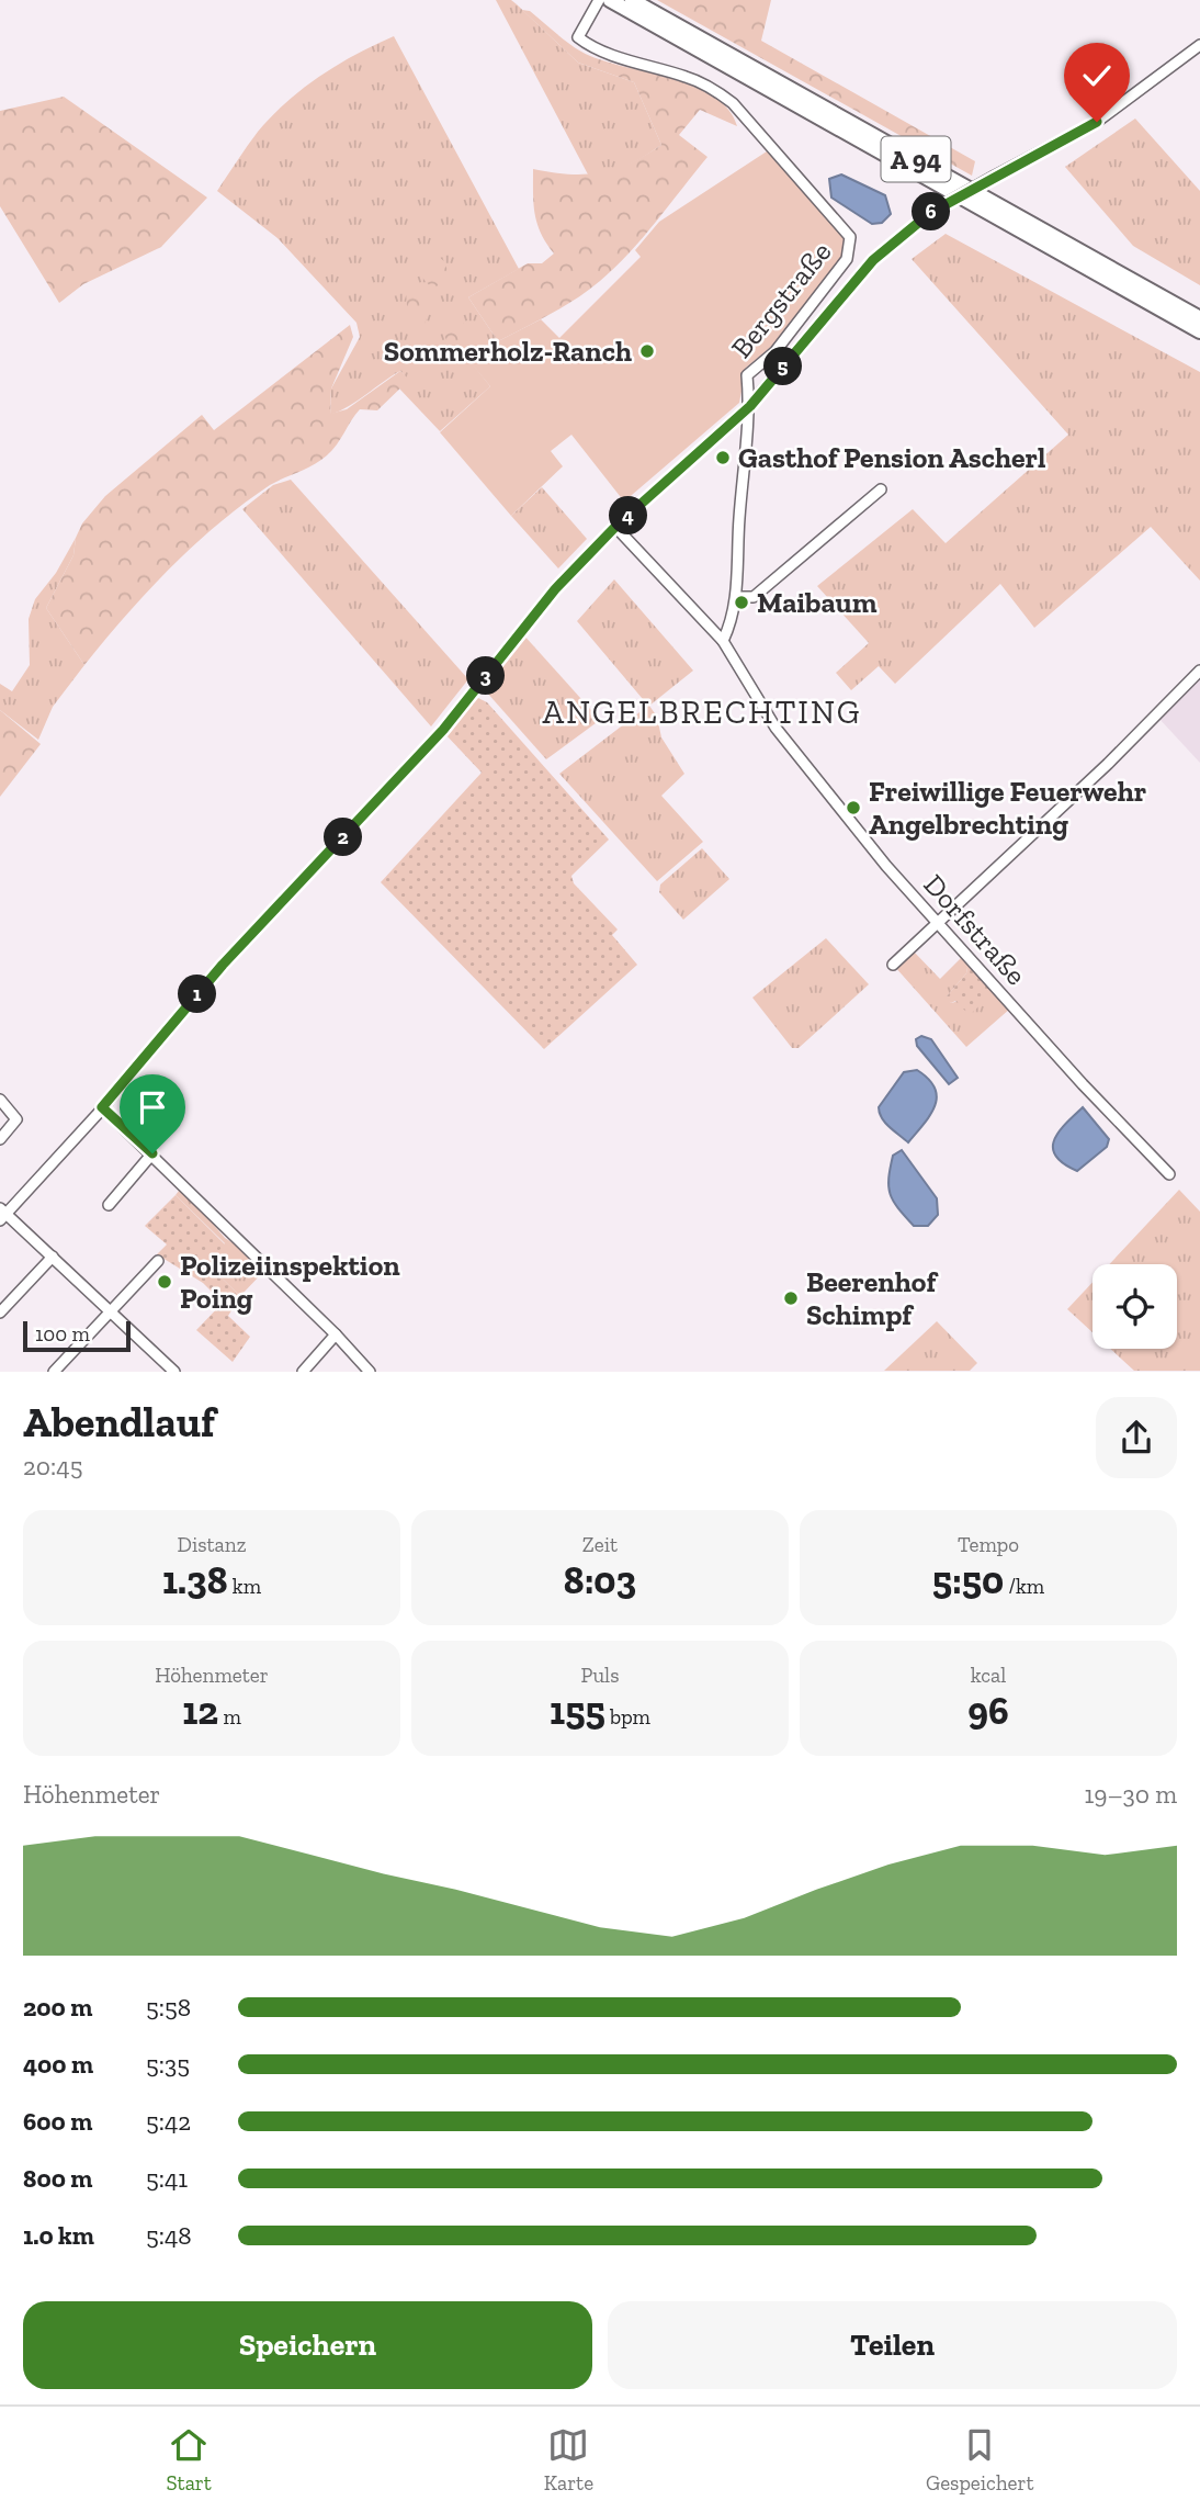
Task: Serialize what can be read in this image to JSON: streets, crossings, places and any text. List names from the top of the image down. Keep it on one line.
{"streets":{"highway":["A 94"],"street":["Bergstraße","Dorfstraße"]},"crossings":[["Bergstraße","Dorfstraße"]],"districts":["ANGELBRECHTING"],"places":["Sommerholz-Ranch","Gasthof Pension Ascherl","Maibaum","Freiwillige Feuerwehr Angelbrechting","Polizeiinspektion Poing","Beerenhof Schimpf"],"scale_bar":"100 m","page":{"pins":["6","5","4","3","2","1"],"scale":"100 m","heading":["Abendlauf","20:45"],"stats":[["Distanz","1.38 km"],["Zeit","8:03"],["Tempo","5:50 /km"],["Höhenmeter","12 m"],["Puls","155 bpm"],["kcal","96"]],"chart":["Höhenmeter","19–30 m"],"list":[{"name":"200 m","note":"5:58"},{"name":"400 m","note":"5:35"},{"name":"600 m","note":"5:42"},{"name":"800 m","note":"5:41"},{"name":"1.0 km","note":"5:48"}],"buttons":["Speichern","Teilen"],"tabs":["Start","Karte","Gespeichert"]}}
